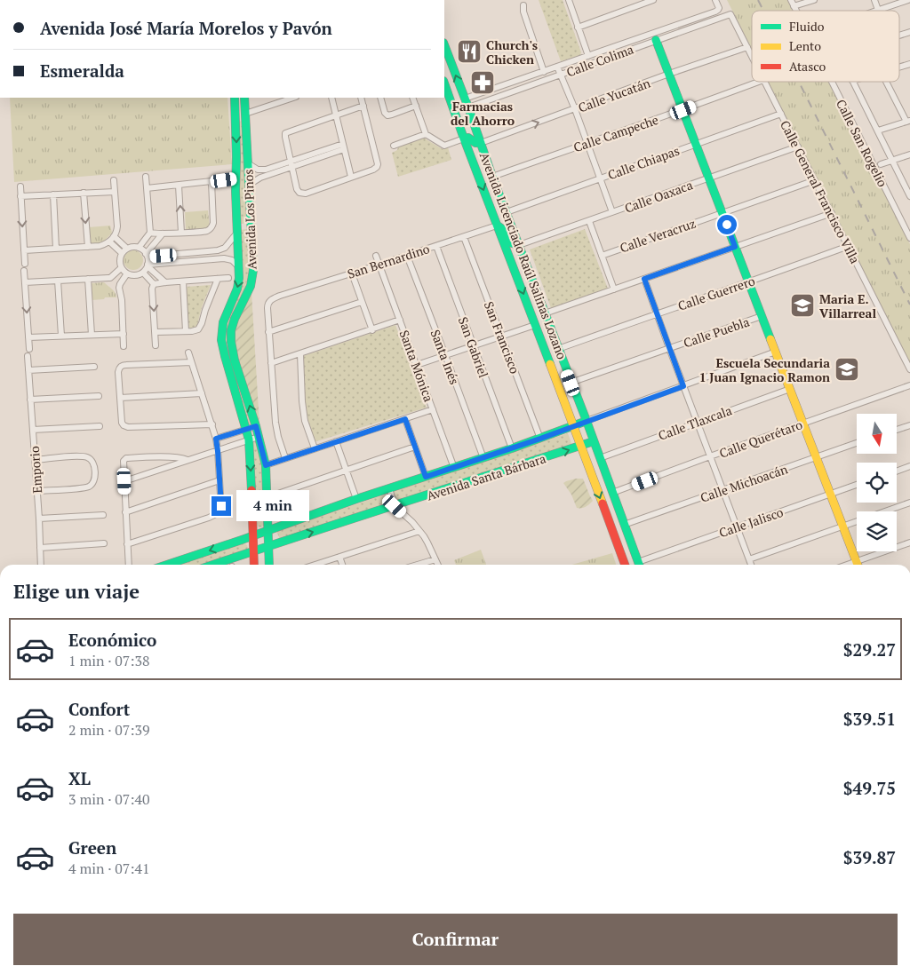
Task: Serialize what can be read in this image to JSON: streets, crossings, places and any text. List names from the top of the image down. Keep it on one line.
{"streets":{"street":["Calle Colima","Calle Yucatán","Calle Campeche","Calle San Rogelio","Calle Chiapas","Calle General Francisco Villa","Calle Oaxaca","Avenida Los Pinos","Calle Veracruz","Avenida Licenciado Raúl Salinas Lozano","San Bernardino","Calle Guerrero","Calle Puebla","San Francisco","San Gabriel","Santa Inés","Santa Mónica","Calle Tlaxcala","Calle Querétaro","Emporio","Avenida Santa Bárbara","Calle Michoacán","Calle Jalisco"]},"crossings":[["Calle Colima","Calle General Francisco Villa"],["Calle Colima","Avenida Licenciado Raúl Salinas Lozano"],["Calle Yucatán","Calle General Francisco Villa"],["Calle Yucatán","Avenida Licenciado Raúl Salinas Lozano"],["Calle Campeche","Avenida Licenciado Raúl Salinas Lozano"],["Calle Chiapas","Calle General Francisco Villa"],["Calle Chiapas","Avenida Licenciado Raúl Salinas Lozano"],["Calle General Francisco Villa","Calle Oaxaca"],["Calle General Francisco Villa","Calle Veracruz"],["Calle General Francisco Villa","Calle Guerrero"],["Calle Oaxaca","Avenida Licenciado Raúl Salinas Lozano"],["Avenida Los Pinos","Avenida Santa Bárbara"],["Avenida Licenciado Raúl Salinas Lozano","San Bernardino"],["Avenida Licenciado Raúl Salinas Lozano","Calle Guerrero"],["Avenida Licenciado Raúl Salinas Lozano","Calle Puebla"],["Avenida Licenciado Raúl Salinas Lozano","Calle Tlaxcala"],["Avenida Licenciado Raúl Salinas Lozano","Calle Querétaro"],["Avenida Licenciado Raúl Salinas Lozano","Avenida Santa Bárbara"],["Avenida Licenciado Raúl Salinas Lozano","Calle Michoacán"],["San Bernardino","San Francisco"],["San Bernardino","San Gabriel"],["San Bernardino","Santa Inés"],["San Bernardino","Santa Mónica"],["San Francisco","Avenida Santa Bárbara"],["San Gabriel","Avenida Santa Bárbara"],["Santa Inés","Avenida Santa Bárbara"],["Santa Mónica","Avenida Santa Bárbara"]],"places":{"restaurant":["Church's Chicken"],"pharmacy":["Farmacias del Ahorro"],"school or university":["Maria E. Villarreal","Escuela Secundaria 1 Juan Ignacio Ramon"]},"legend":["Fluido","Lento","Atasco"],"north":"bottom","page":{"banner":["Avenida José María Morelos y Pavón","Esmeralda"],"bubble":"4 min","heading":"Elige un viaje","list":[{"name":"Económico","note":"1 min · 07:38","value":"$29.27"},{"name":"Confort","note":"2 min · 07:39","value":"$39.51"},{"name":"XL","note":"3 min · 07:40","value":"$49.75"},{"name":"Green","note":"4 min · 07:41","value":"$39.87"}],"buttons":"Confirmar"}}
